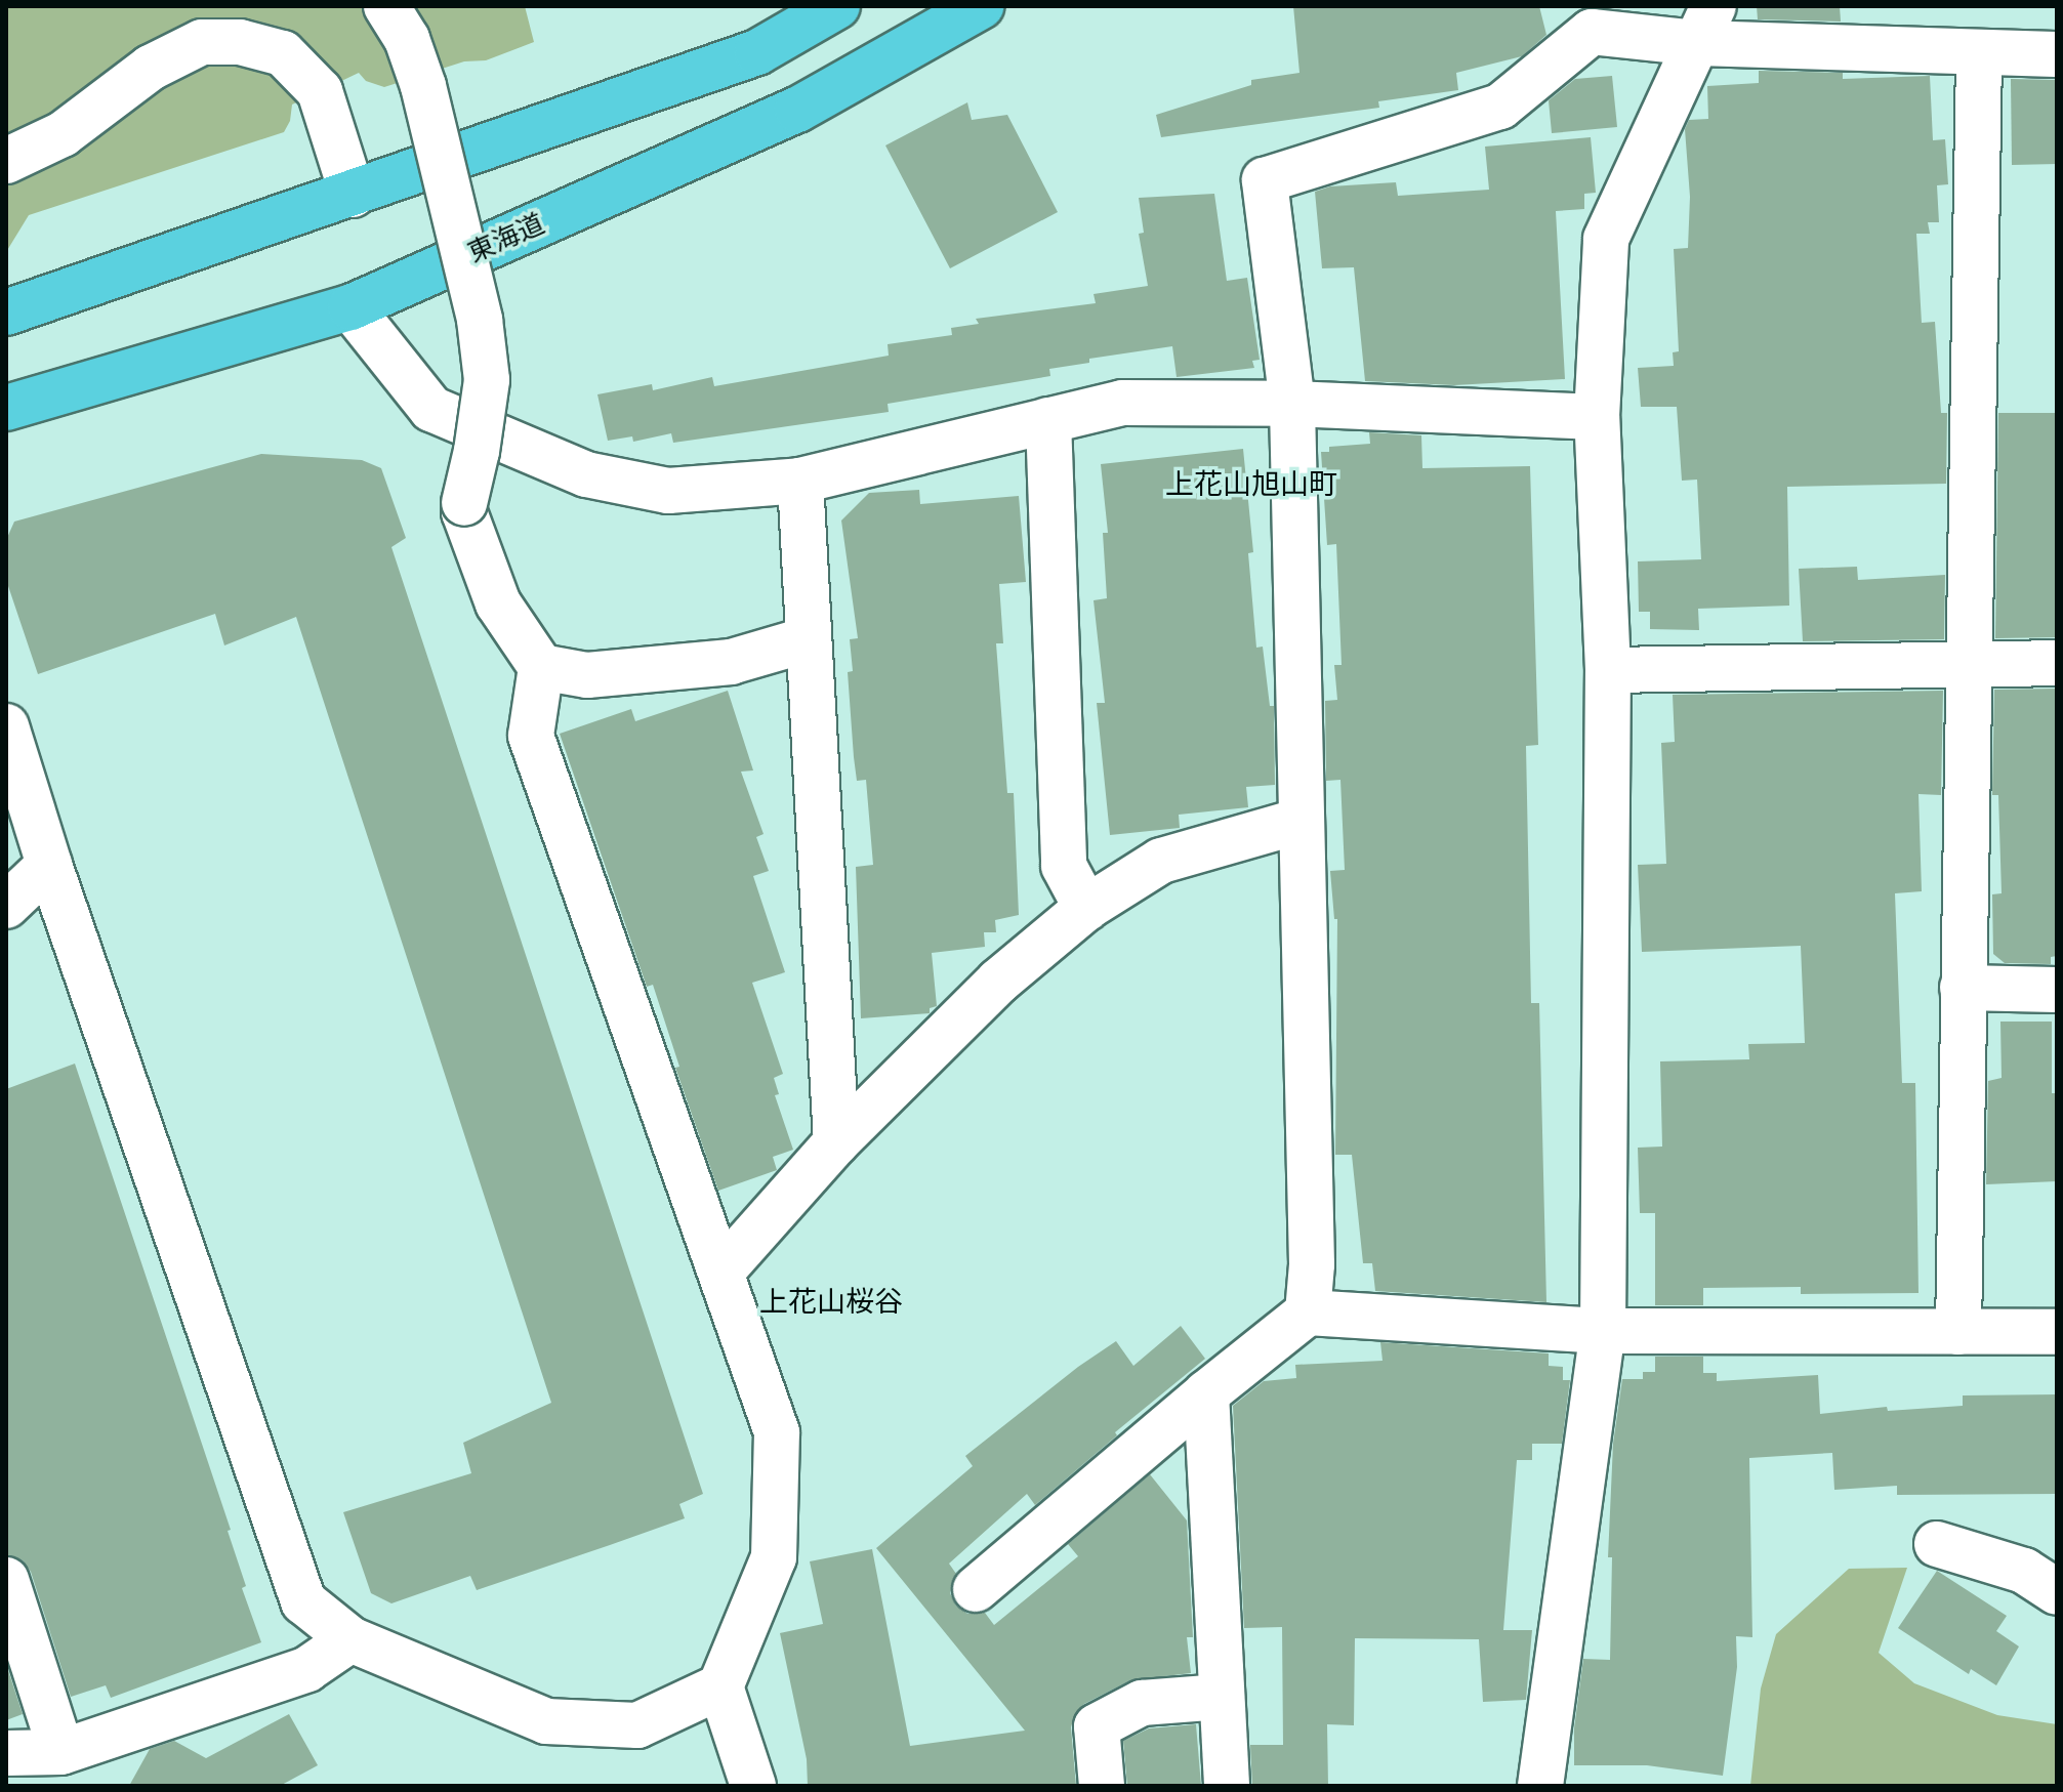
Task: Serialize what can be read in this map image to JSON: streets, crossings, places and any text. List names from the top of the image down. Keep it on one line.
{"streets":{"highway":["東海道"]},"districts":["上花山旭山町","上花山桜谷"]}
